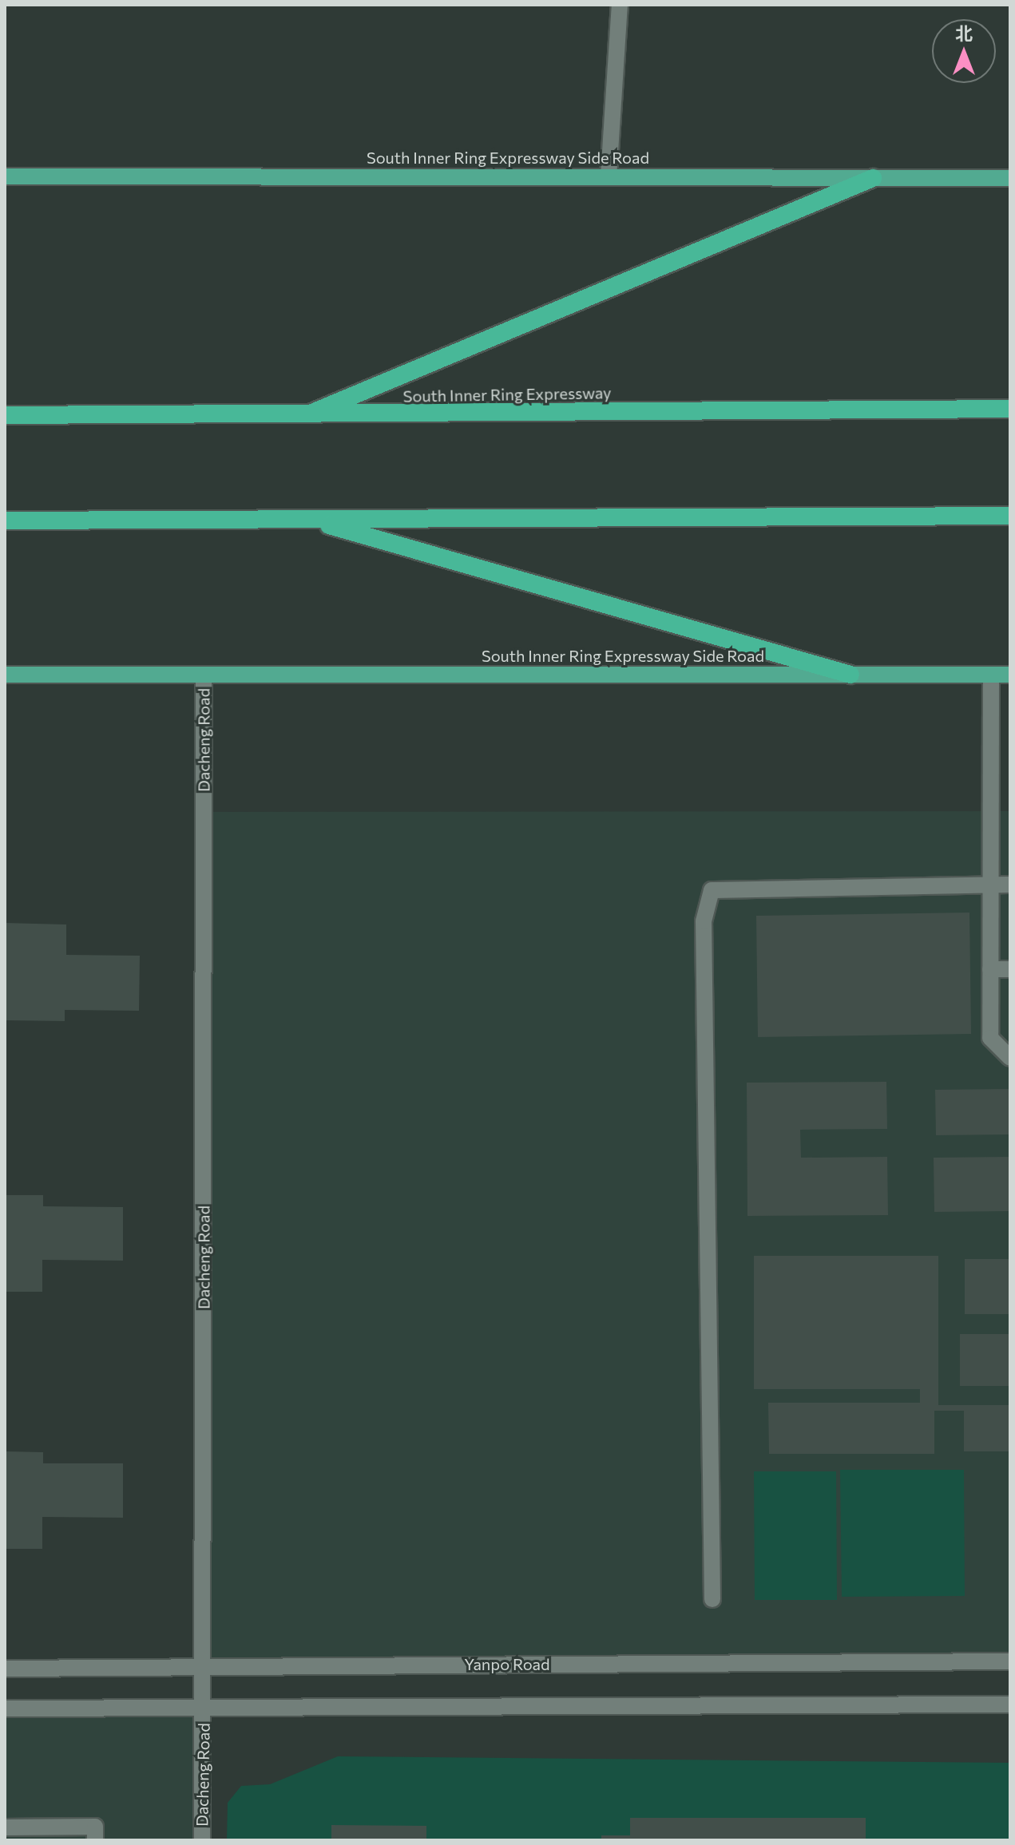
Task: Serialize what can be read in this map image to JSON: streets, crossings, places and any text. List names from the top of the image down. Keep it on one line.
{"streets":{"highway":["South Inner Ring Expressway"],"main road":["South Inner Ring Expressway Side Road"],"street":["Dacheng Road","Yanpo Road"]},"crossings":[["South Inner Ring Expressway Side Road","Dacheng Road"],["Dacheng Road","Yanpo Road"]],"north":"top"}
